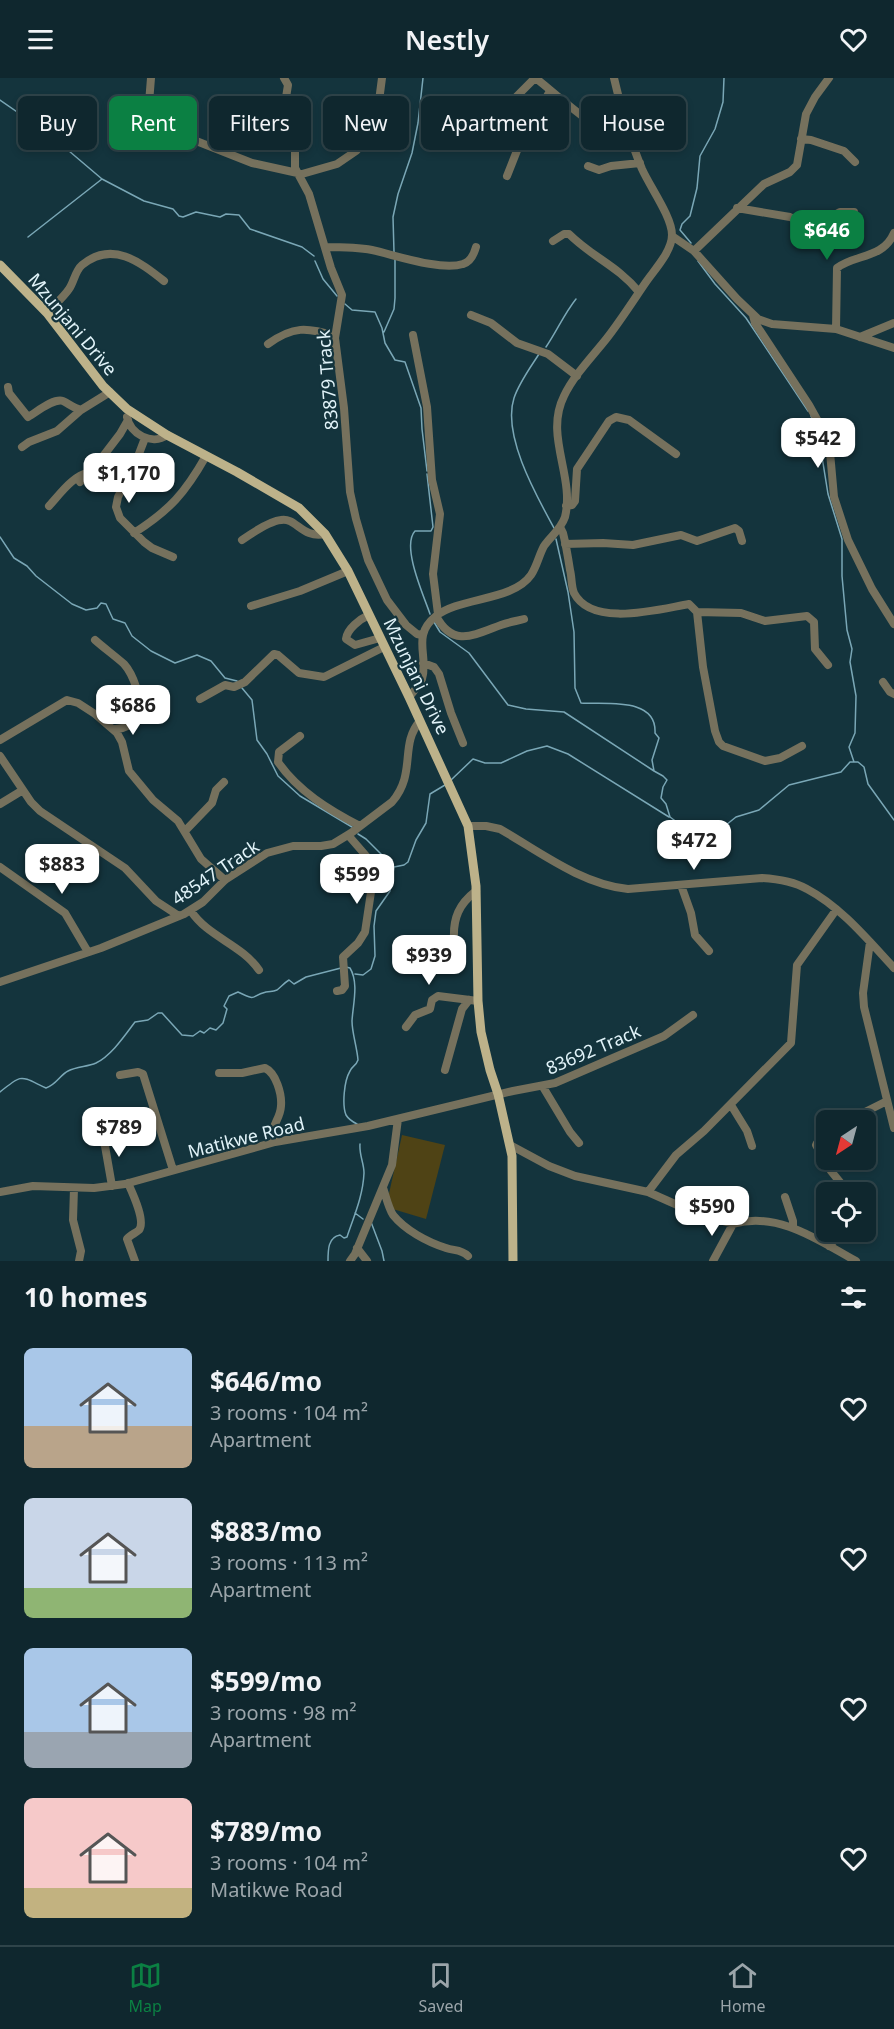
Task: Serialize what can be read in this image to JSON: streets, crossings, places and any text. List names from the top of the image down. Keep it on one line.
{"streets":{"main road":["Mzunjani Drive"],"street":["83879 Track","48547 Track","83692 Track","Matikwe Road"]},"crossings":[["Mzunjani Drive","48547 Track"],["Mzunjani Drive","83692 Track"],["Mzunjani Drive","Matikwe Road"],["83692 Track","Matikwe Road"]],"north":"bottom left","page":{"header":"Nestly","chip":["Buy","Rent","Filters","New","Apartment","House"],"price":["$646","$542","$1,170","$686","$472","$883","$599","$939","$789","$590"],"heading":"10 homes","list":[{"name":"$646/mo","note":"3 rooms · 104 m² · Apartment"},{"name":"$883/mo","note":"3 rooms · 113 m² · Apartment"},{"name":"$599/mo","note":"3 rooms · 98 m² · Apartment"},{"name":"$789/mo","note":"3 rooms · 104 m² · Matikwe Road"}],"tabs":["Map","Saved","Home"]}}
